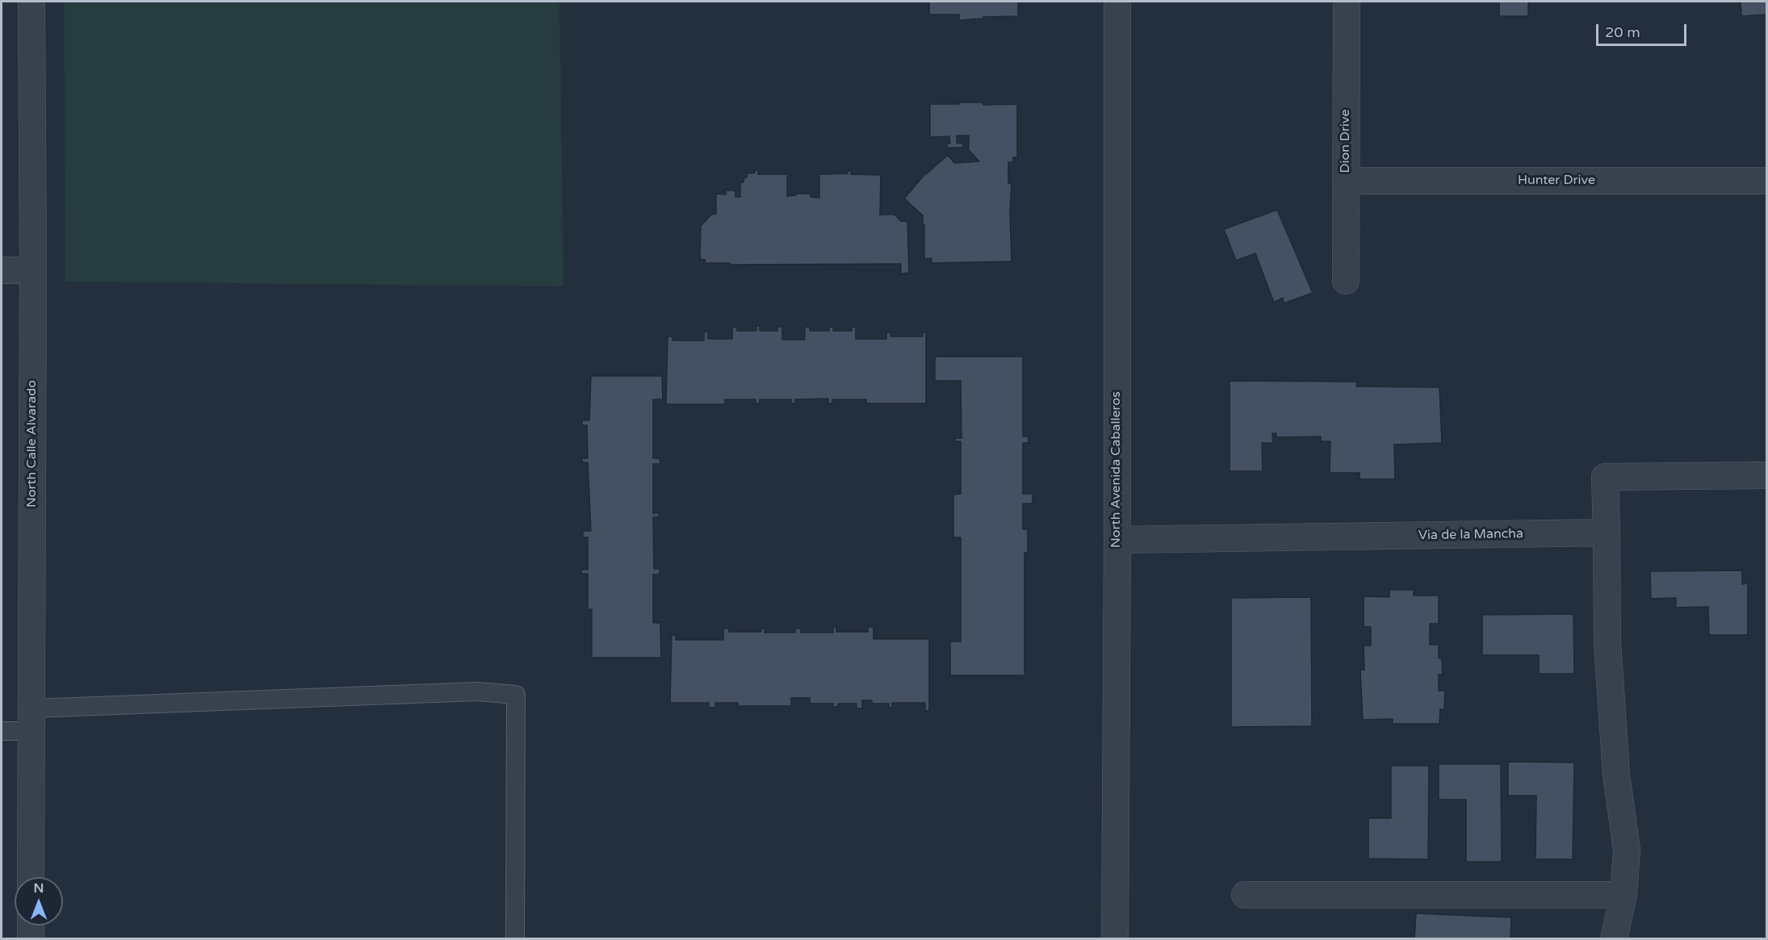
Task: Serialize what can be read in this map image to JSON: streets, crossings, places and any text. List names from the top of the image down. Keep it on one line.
{"streets":{"street":["Dion Drive","Hunter Drive","North Calle Alvarado","North Avenida Caballeros","Via de la Mancha"]},"crossings":[["Dion Drive","Hunter Drive"],["North Avenida Caballeros","Via de la Mancha"]],"scale_bar":"20 m","north":"top"}
